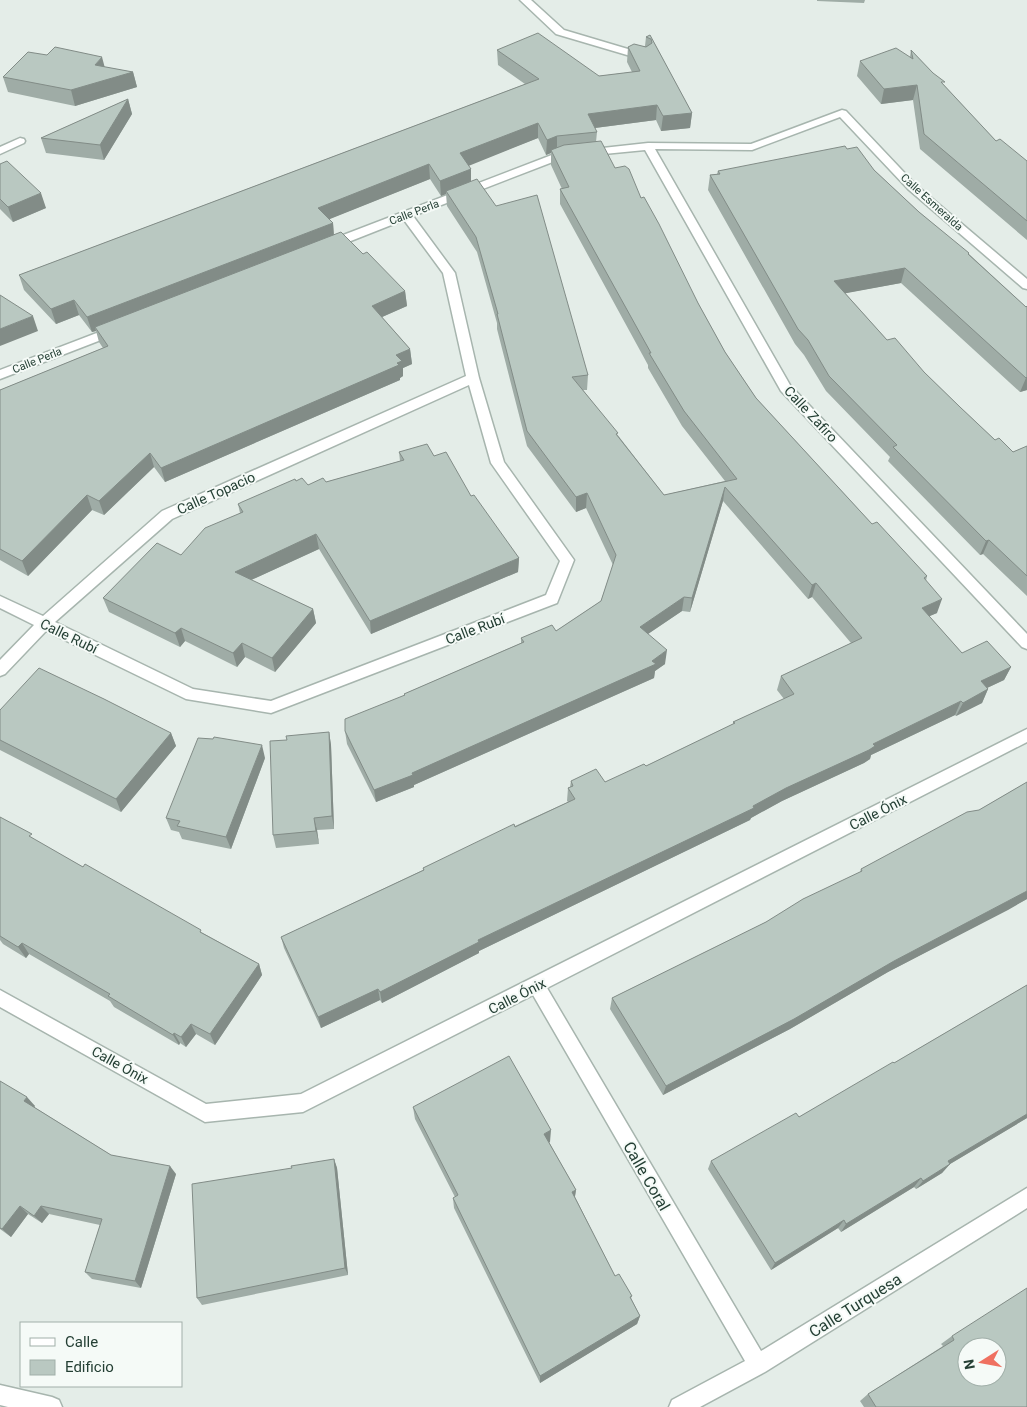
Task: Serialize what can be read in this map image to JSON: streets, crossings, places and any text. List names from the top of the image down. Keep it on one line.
{"streets":{"street":["Calle Esmeralda","Calle Perla","Calle Zafiro","Calle Topacio","Calle Rubí","Calle Ónix","Calle Coral","Calle Turquesa"]},"crossings":[["Calle Esmeralda","Calle Perla"],["Calle Perla","Calle Zafiro"],["Calle Perla","Calle Rubí"],["Calle Topacio","Calle Rubí"],["Calle Ónix","Calle Coral"],["Calle Coral","Calle Turquesa"]],"legend":["Calle","Edificio"],"north":"left"}
